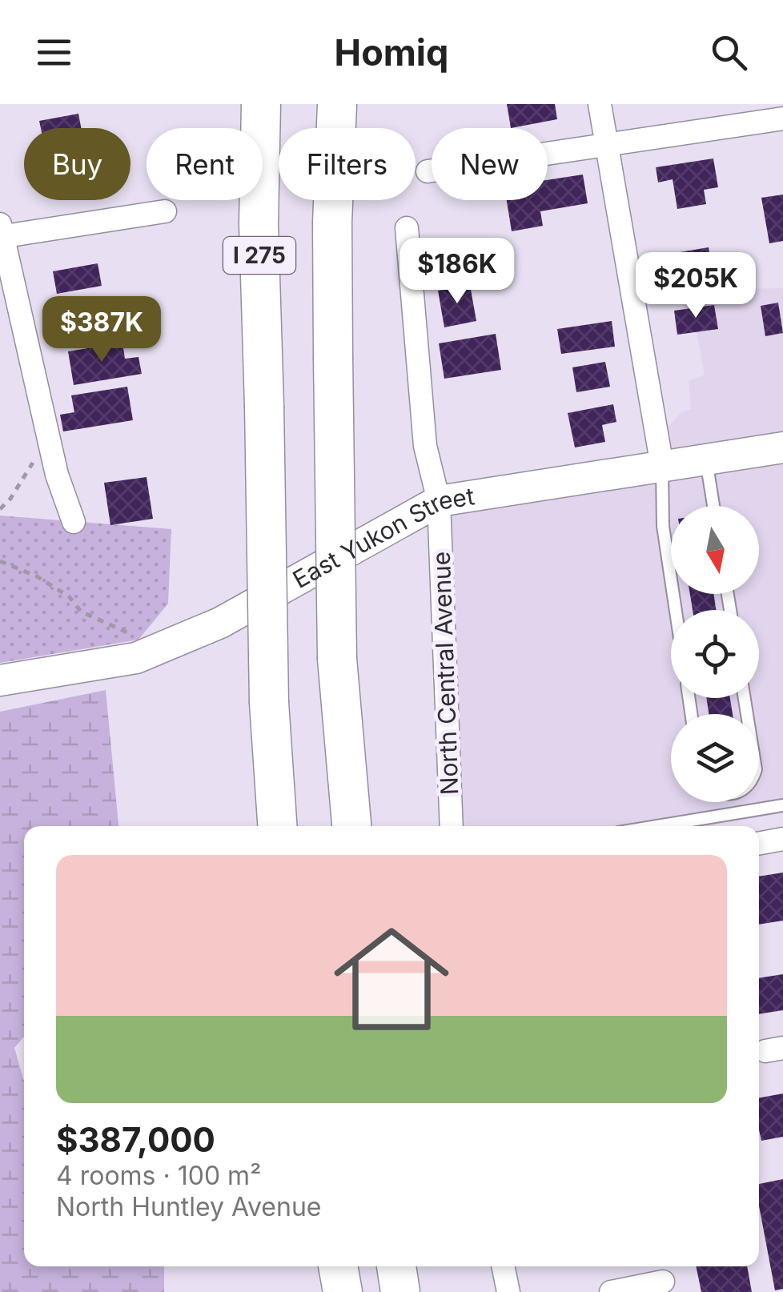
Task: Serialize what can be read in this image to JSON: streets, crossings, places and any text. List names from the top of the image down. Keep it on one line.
{"streets":{"highway":["I 275"],"street":["East Yukon Street","North Central Avenue"]},"crossings":[["East Yukon Street","North Central Avenue"]],"north":"bottom","page":{"header":"Homiq","chip":["Buy","Rent","Filters","New"],"price":["$186K","$205K","$387K"],"list":[{"name":"$387,000","note":"4 rooms · 100 m² · North Huntley Avenue"}]}}
